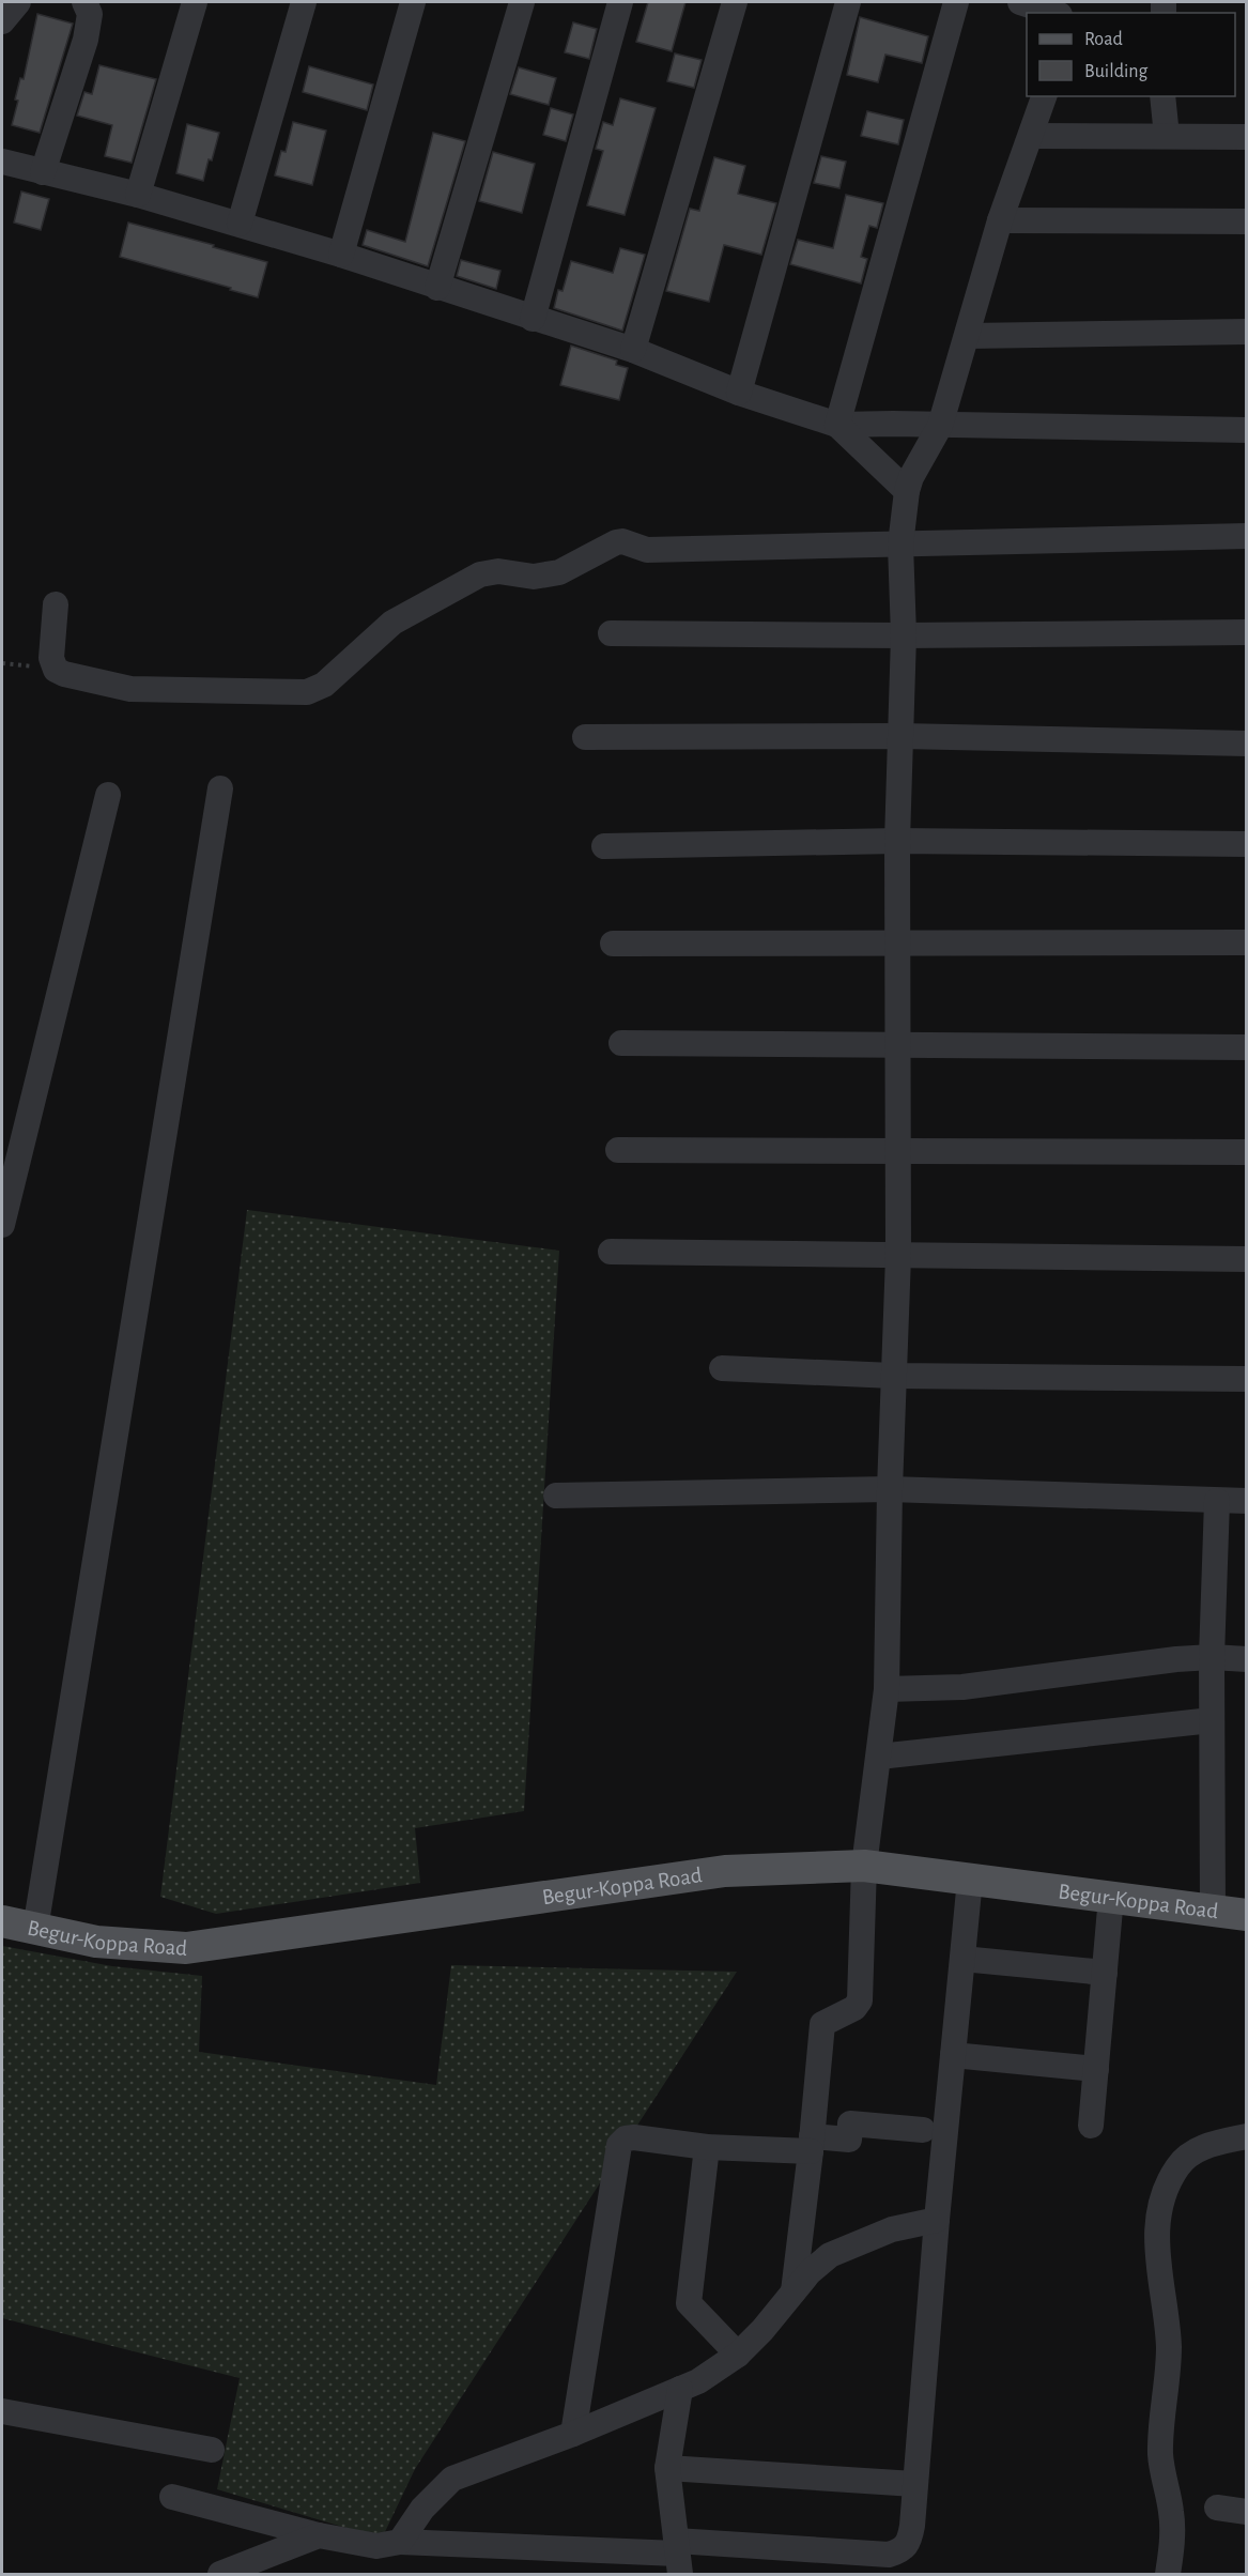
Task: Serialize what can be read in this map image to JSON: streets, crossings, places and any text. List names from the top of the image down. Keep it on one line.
{"streets":{"main road":["Begur-Koppa Road"]},"legend":["Road","Building"]}
